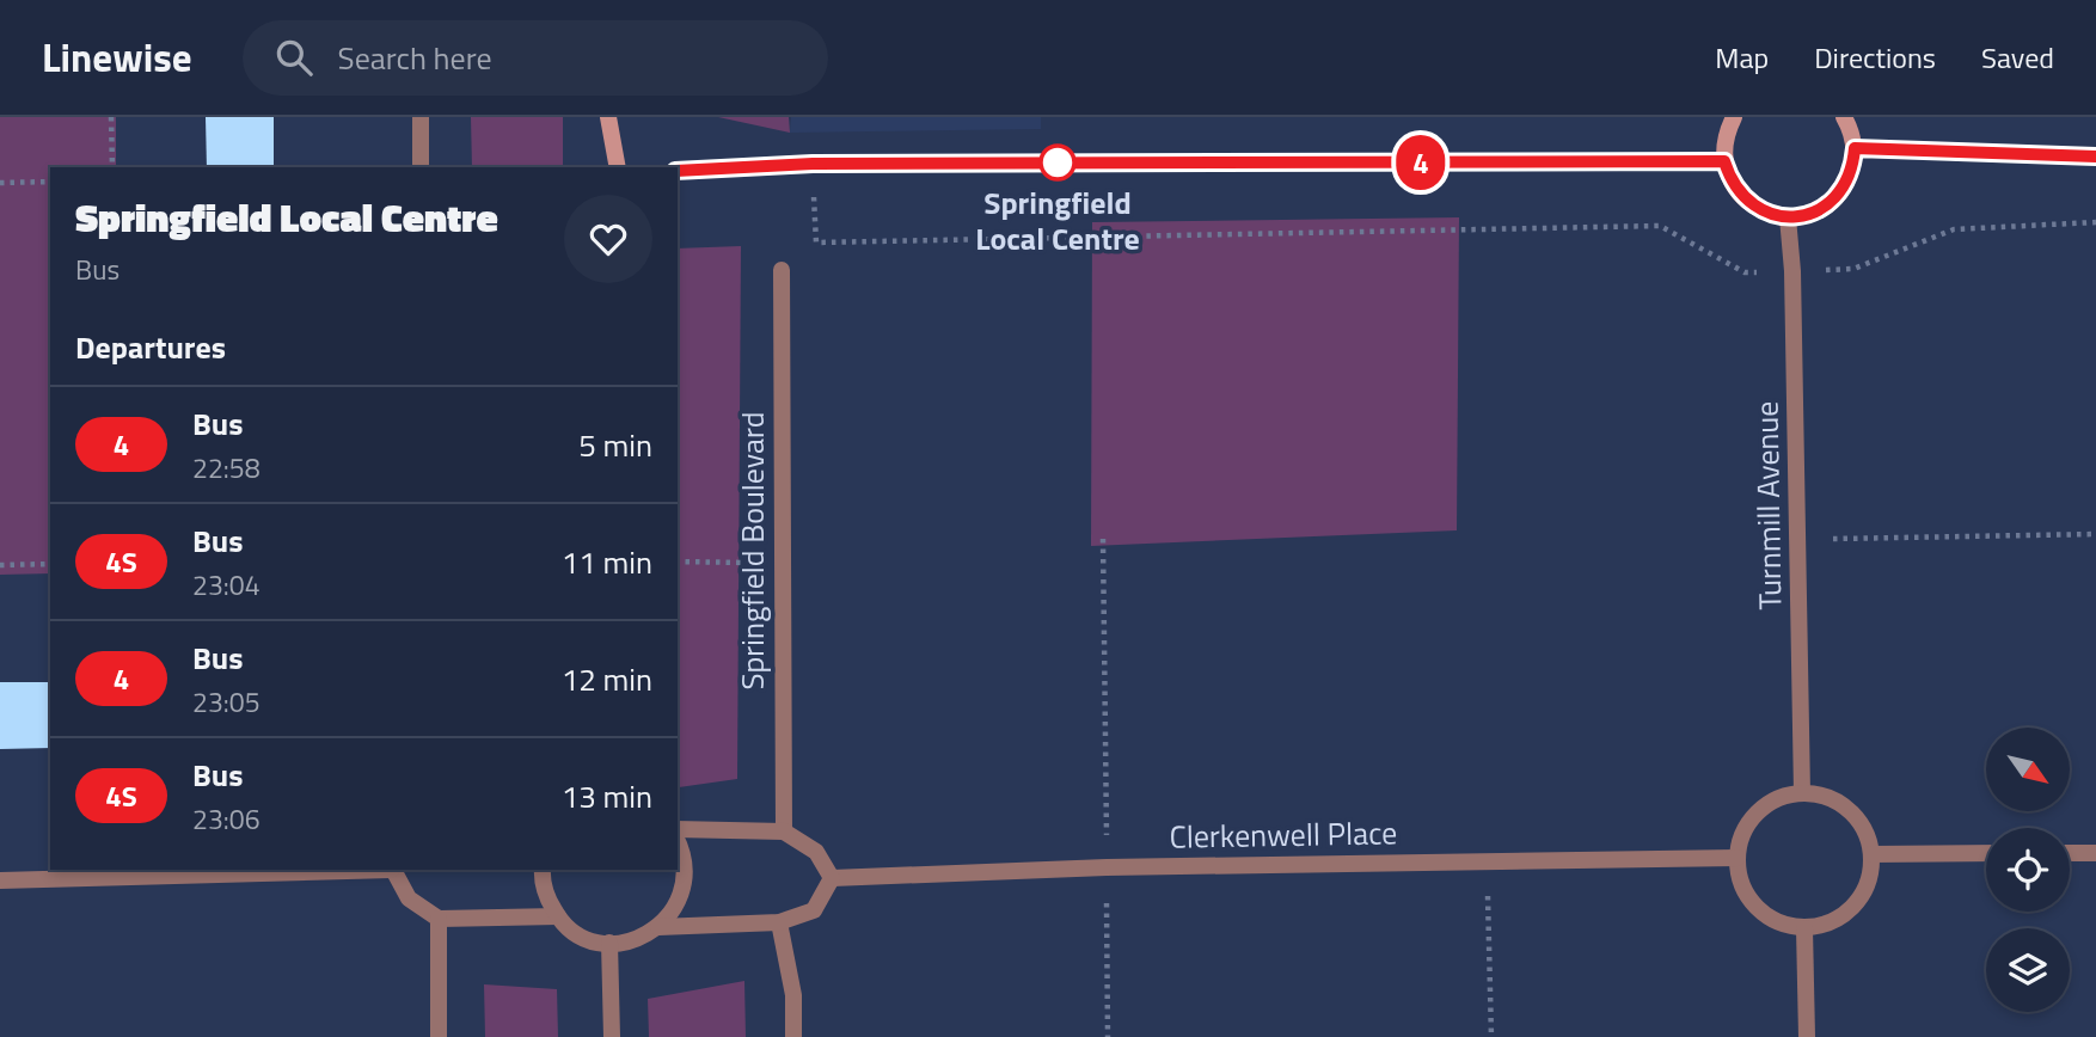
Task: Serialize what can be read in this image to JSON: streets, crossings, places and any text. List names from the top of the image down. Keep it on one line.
{"streets":{"street":["Turnmill Avenue","Springfield Boulevard","Clerkenwell Place"]},"crossings":[["Turnmill Avenue","Clerkenwell Place"]],"places":["Springfield Local Centre"],"lines":["bus line 4"],"north":"bottom right","page":{"header":"Linewise","search":"Search here","nav":["Map","Directions","Saved"],"on_map":"4","heading":[["Springfield Local Centre","Bus"],"Departures"],"list":[{"mark":"4","name":"Bus","note":"22:58","value":"5 min"},{"mark":"4S","name":"Bus","note":"23:04","value":"11 min"},{"mark":"4","name":"Bus","note":"23:05","value":"12 min"},{"mark":"4S","name":"Bus","note":"23:06","value":"13 min"}]}}
